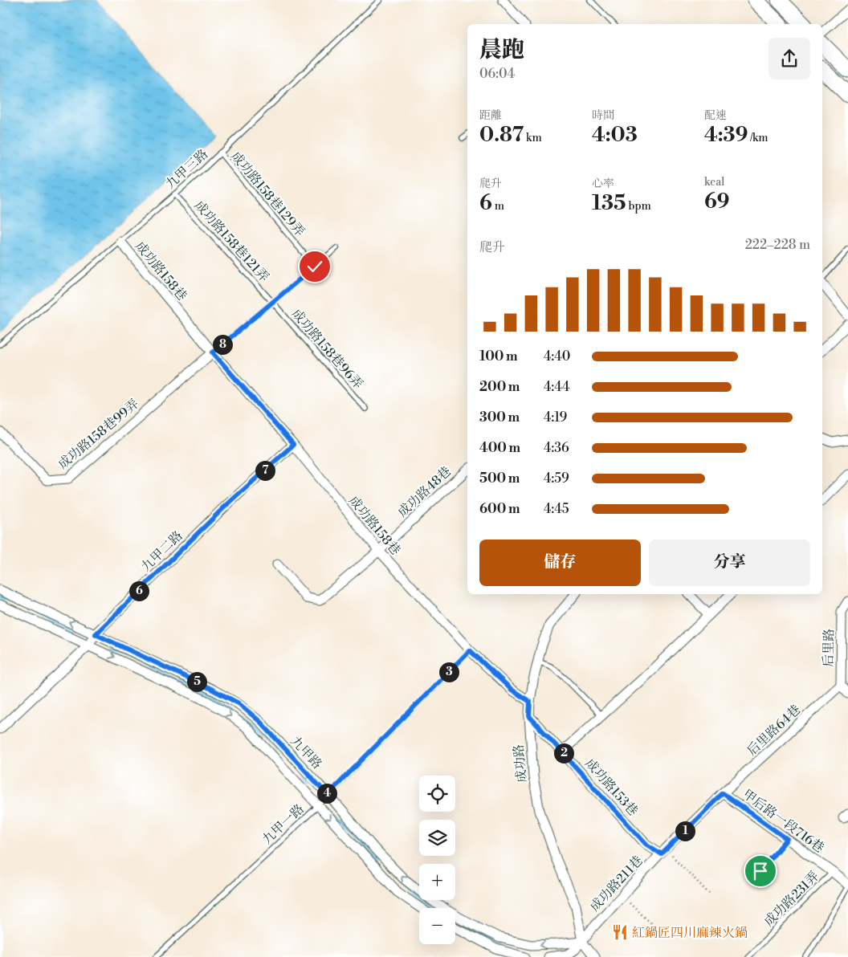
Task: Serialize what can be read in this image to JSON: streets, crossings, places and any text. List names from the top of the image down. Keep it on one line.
{"streets":{"street":["成功路158巷","成功路158巷99弄","成功路48巷","九甲二路","后里路","后里路64巷","九甲路","成功路","成功路153巷","甲后路一段716巷","成功路211巷"],"lane":["九甲三路","成功路158巷129弄","成功路158巷121弄","成功路158巷96弄","九甲一路","成功路231弄"]},"crossings":[["九甲三路","成功路158巷129弄"],["九甲三路","成功路158巷121弄"],["九甲三路","成功路158巷"],["成功路158巷121弄","成功路158巷96弄"],["成功路158巷","成功路158巷99弄"],["成功路158巷","成功路48巷"],["成功路158巷","九甲二路"],["成功路158巷","成功路"],["成功路158巷","九甲一路"],["九甲二路","九甲路"],["后里路","后里路64巷"],["后里路64巷","甲后路一段716巷"],["后里路64巷","成功路211巷"],["九甲路","成功路"],["九甲路","九甲一路"],["九甲路","成功路211巷"],["成功路","成功路153巷"],["成功路","成功路211巷"],["成功路153巷","成功路211巷"],["甲后路一段716巷","成功路211巷"],["甲后路一段716巷","成功路231弄"]],"places":{"restaurant":["紅鍋匠四川麻辣火鍋"]},"page":{"heading":["晨跑","06:04"],"stats":[["距離","0.87 km"],["時間","4:03"],["配速","4:39 /km"],["爬升","6 m"],["心率","135 bpm"],["kcal","69"]],"chart":["爬升","222–228 m"],"pins":["8","7","6","3","5","2","4","1"],"list":[{"name":"100 m","note":"4:40"},{"name":"200 m","note":"4:44"},{"name":"300 m","note":"4:19"},{"name":"400 m","note":"4:36"},{"name":"500 m","note":"4:59"},{"name":"600 m","note":"4:45"}],"buttons":["儲存","分享"],"map_buttons":["+","−"]}}
